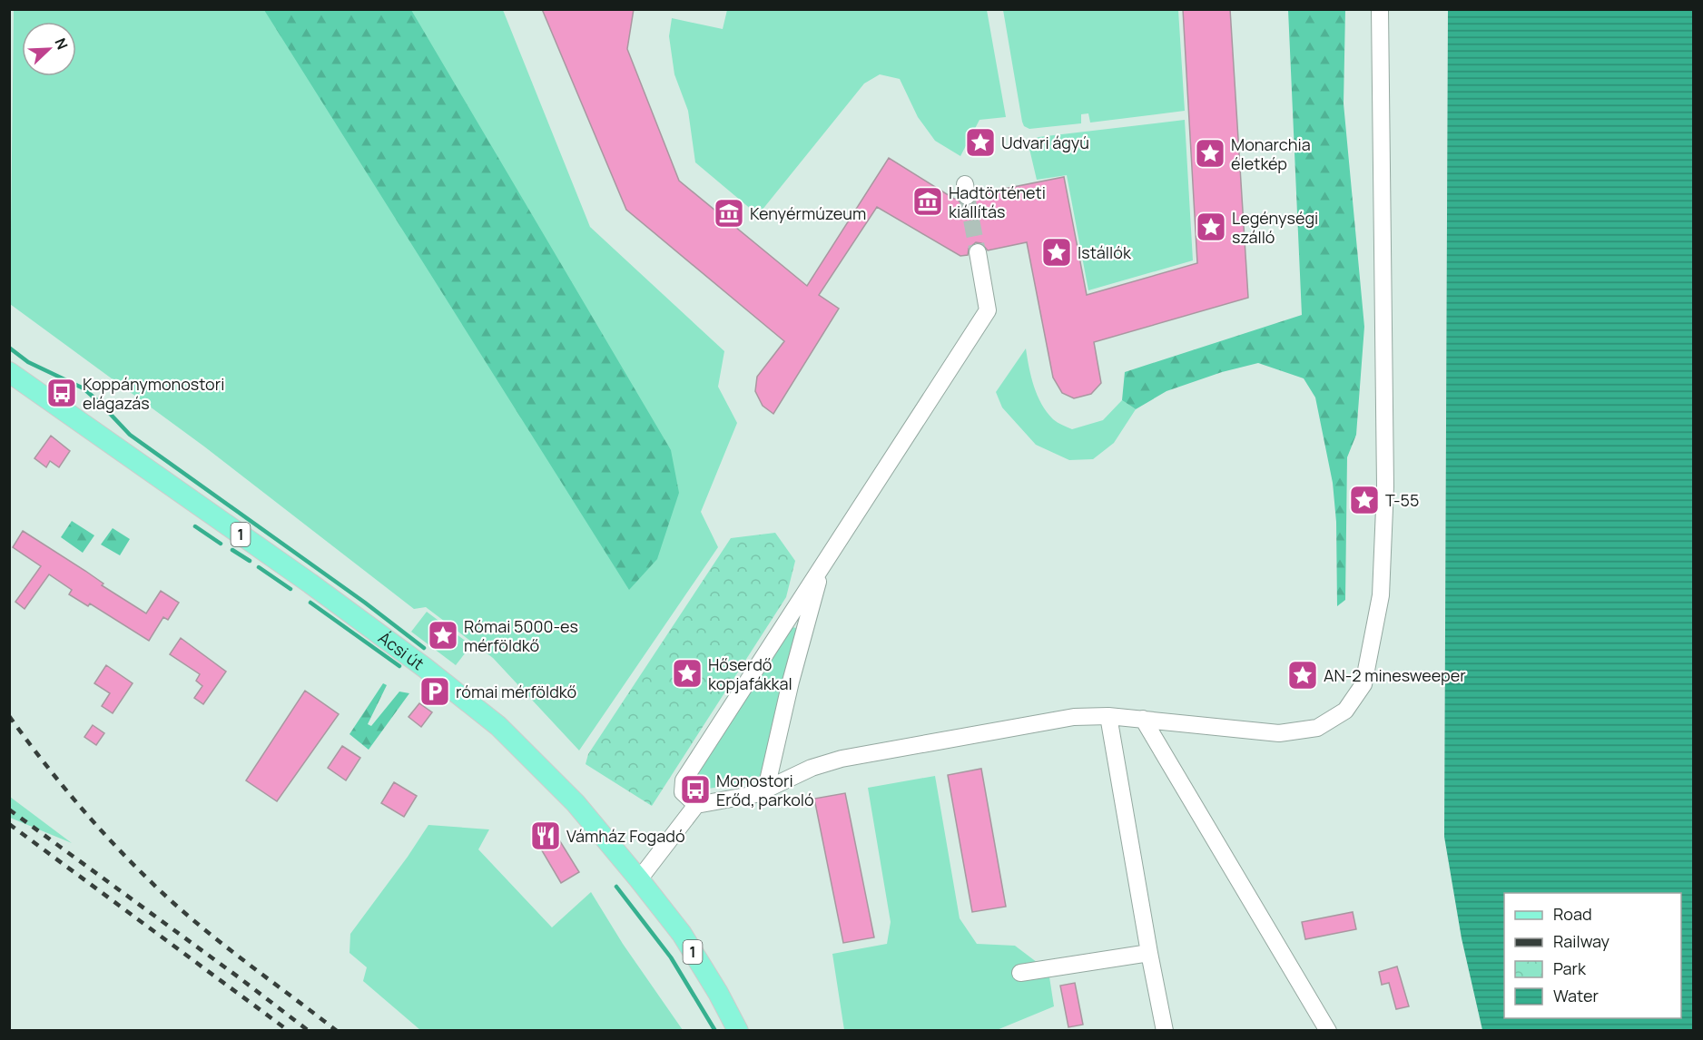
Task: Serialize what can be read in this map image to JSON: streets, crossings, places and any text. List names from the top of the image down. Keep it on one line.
{"streets":{"main road":["1","Ácsi út"]},"places":{"place":["Udvari ágyú","Monarchia életkép","Legénységi szálló","Istállók","T-55","Római 5000-es mérföldkő","Hőserdő kopjafákkal","AN-2 minesweeper"],"museum":["Hadtörténeti kiállítás","Kenyérmúzeum"],"bus stop":["Koppánymonostori elágazás","Monostori Erőd, parkoló"],"parking":["római mérföldkő"],"restaurant":["Vámház Fogadó"]},"legend":["Road","Railway","Park","Water"],"north":"top right"}
